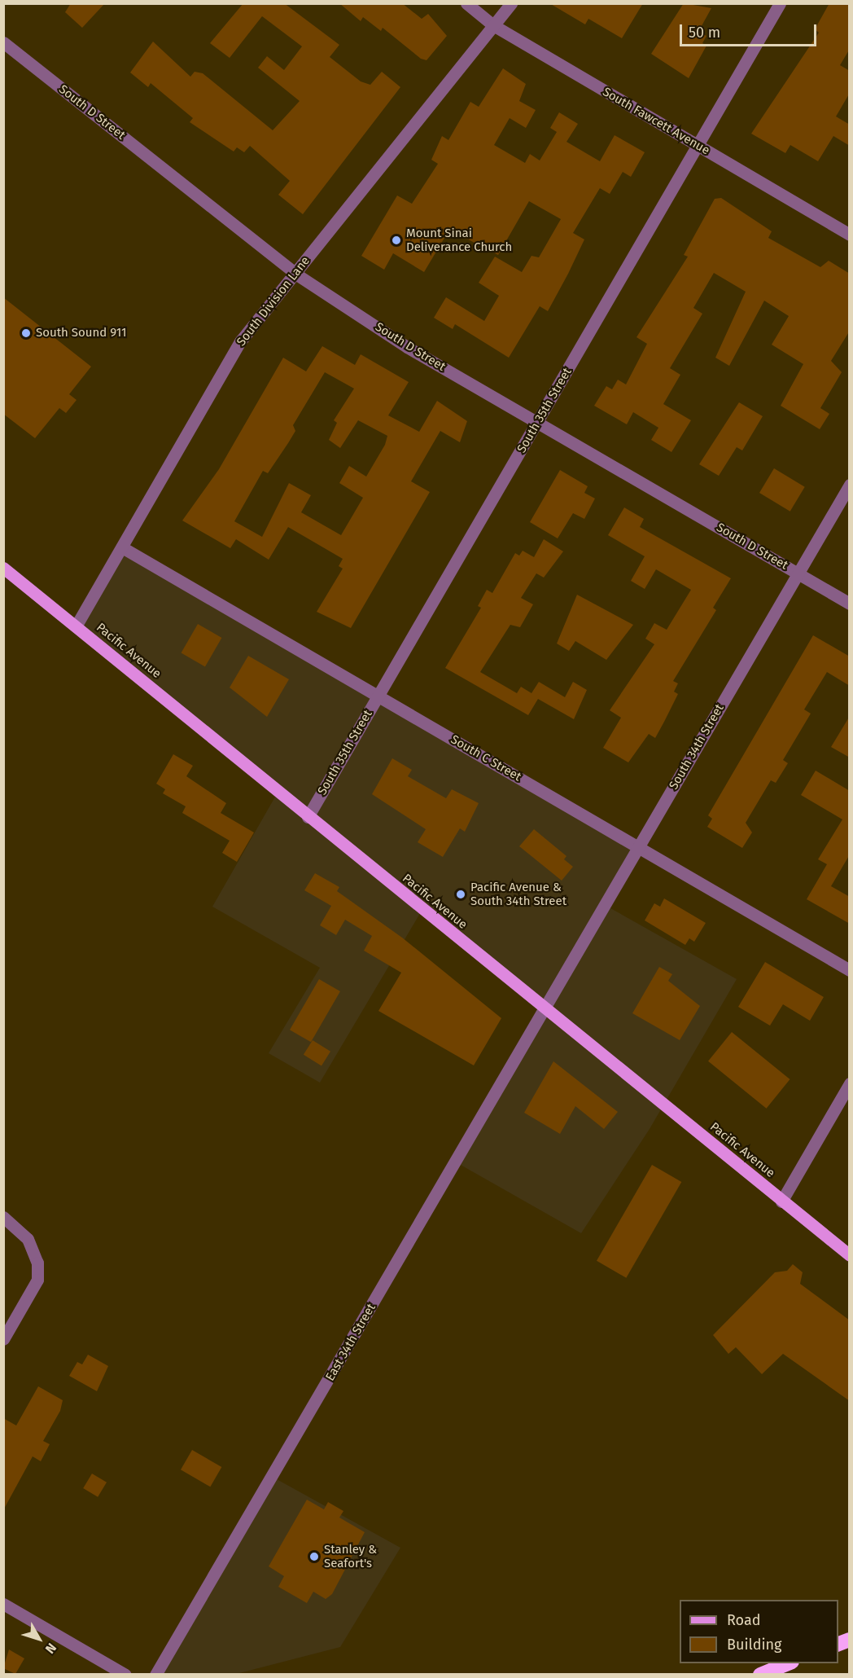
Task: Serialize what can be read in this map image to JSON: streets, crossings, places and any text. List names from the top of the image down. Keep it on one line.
{"streets":{"main road":["Pacific Avenue"],"street":["South D Street","South Fawcett Avenue","South Division Lane","South 35th Street","South 34th Street","South C Street","East 34th Street"]},"crossings":[["South D Street","South Division Lane"],["South D Street","South 35th Street"],["South D Street","South 34th Street"],["South Fawcett Avenue","South Division Lane"],["South Fawcett Avenue","South 35th Street"],["South Division Lane","Pacific Avenue"],["South Division Lane","South C Street"],["South 35th Street","Pacific Avenue"],["South 35th Street","South C Street"],["Pacific Avenue","South 34th Street"],["Pacific Avenue","East 34th Street"],["South 34th Street","South C Street"],["South 34th Street","East 34th Street"]],"places":["Mount Sinai Deliverance Church","South Sound 911","Pacific Avenue & South 34th Street","Stanley & Seafort's"],"legend":["Road","Building"],"scale_bar":"50 m","north":"bottom right"}
